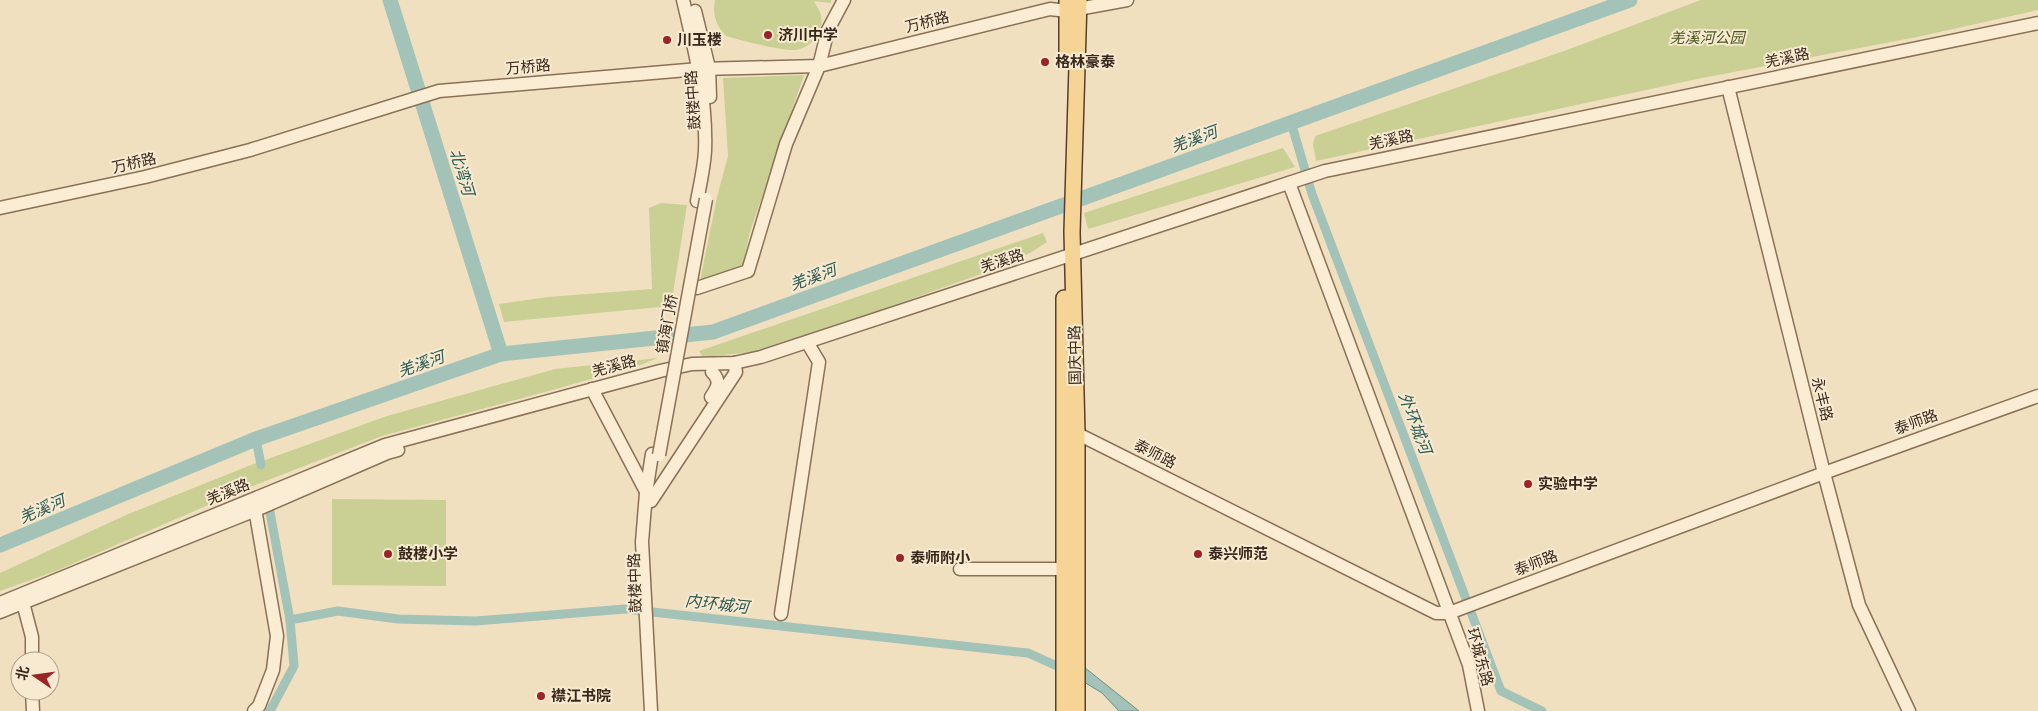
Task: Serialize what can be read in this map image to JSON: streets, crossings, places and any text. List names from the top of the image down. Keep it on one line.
{"streets":{"main road":["国庆中路"],"street":["万桥路","羌溪路","鼓楼中路","镇海门桥","永丰路","泰师路","环城东路"]},"crossings":[["万桥路","鼓楼中路"],["万桥路","国庆中路"],["羌溪路","国庆中路"],["羌溪路","永丰路"],["羌溪路","环城东路"],["鼓楼中路","镇海门桥"],["国庆中路","泰师路"],["永丰路","泰师路"],["泰师路","环城东路"]],"water":["羌溪河","北湾河","外环城河","内环城河"],"parks":["羌溪河公园"],"places":["济川中学","川玉楼","格林豪泰","实验中学","鼓楼小学","泰兴师范","泰师附小","襟江书院"],"north":"left"}
